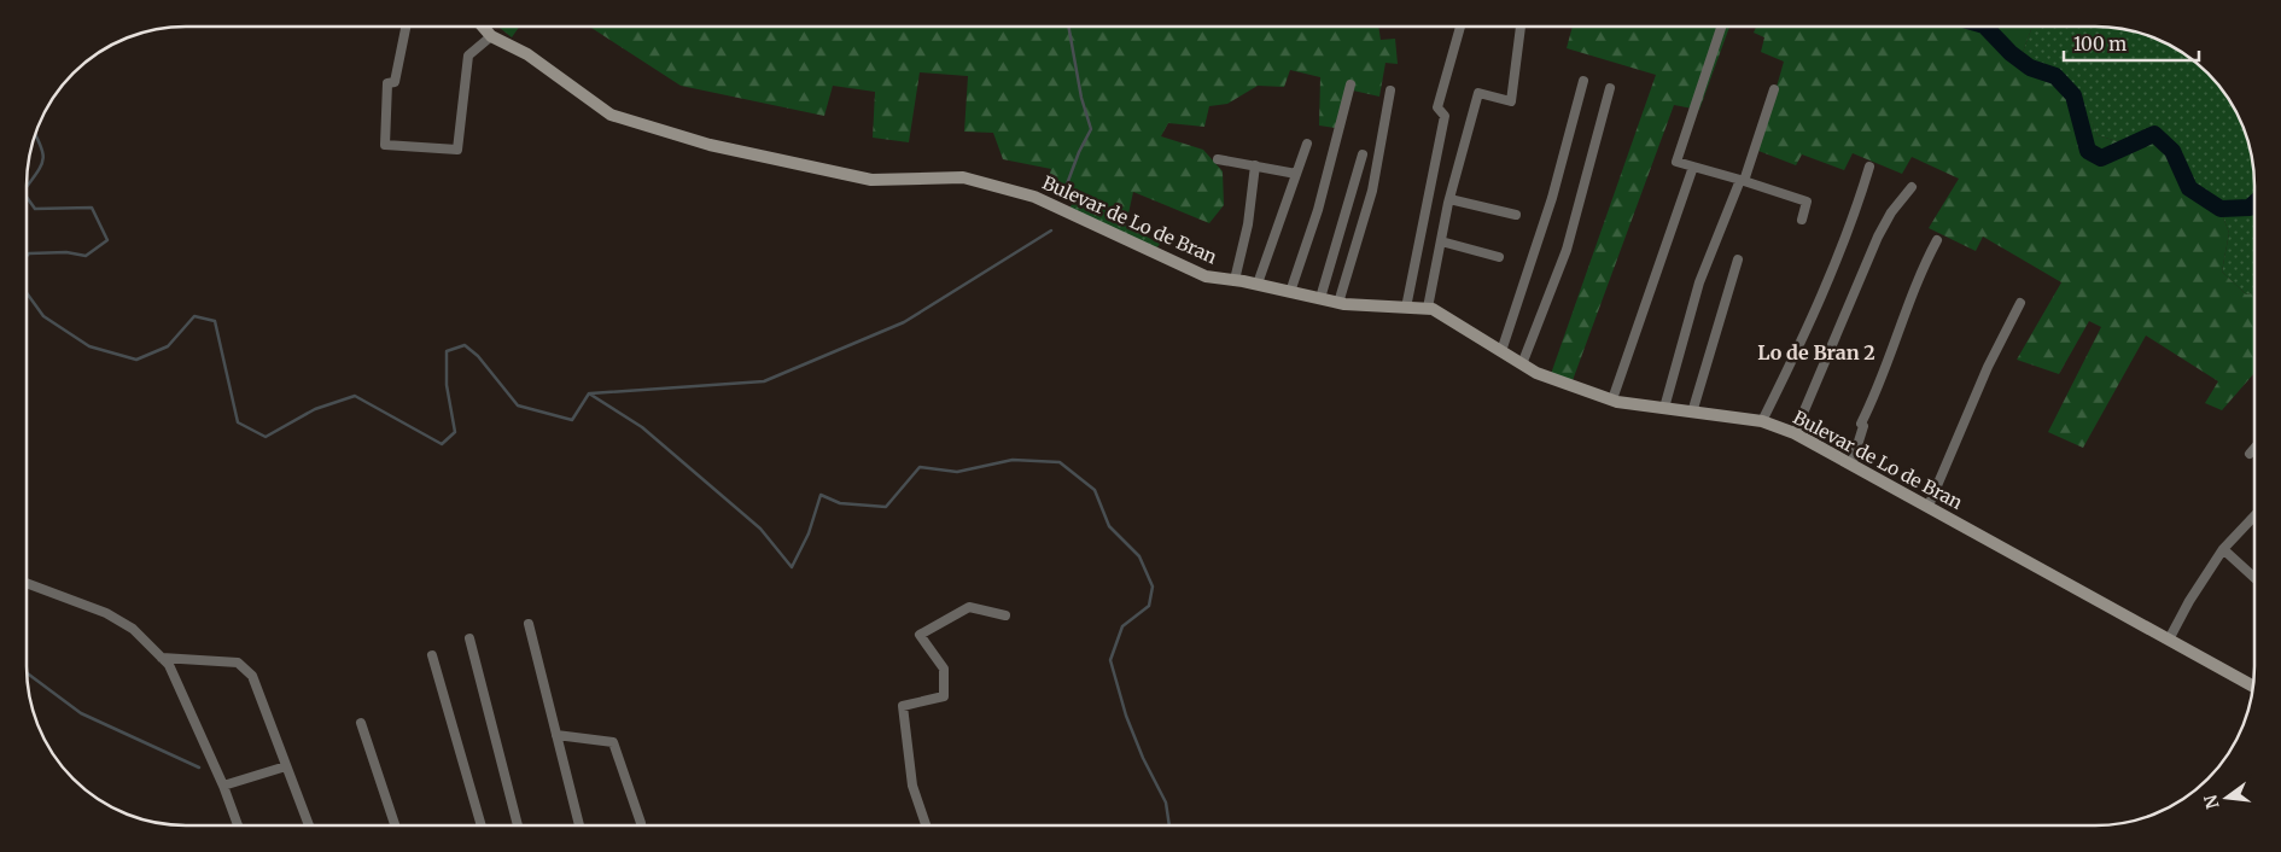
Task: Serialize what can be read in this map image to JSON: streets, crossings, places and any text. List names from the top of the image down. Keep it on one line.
{"streets":{"street":["Bulevar de Lo de Bran"]},"districts":["Lo de Bran 2"],"scale_bar":"100 m","north":"left"}
